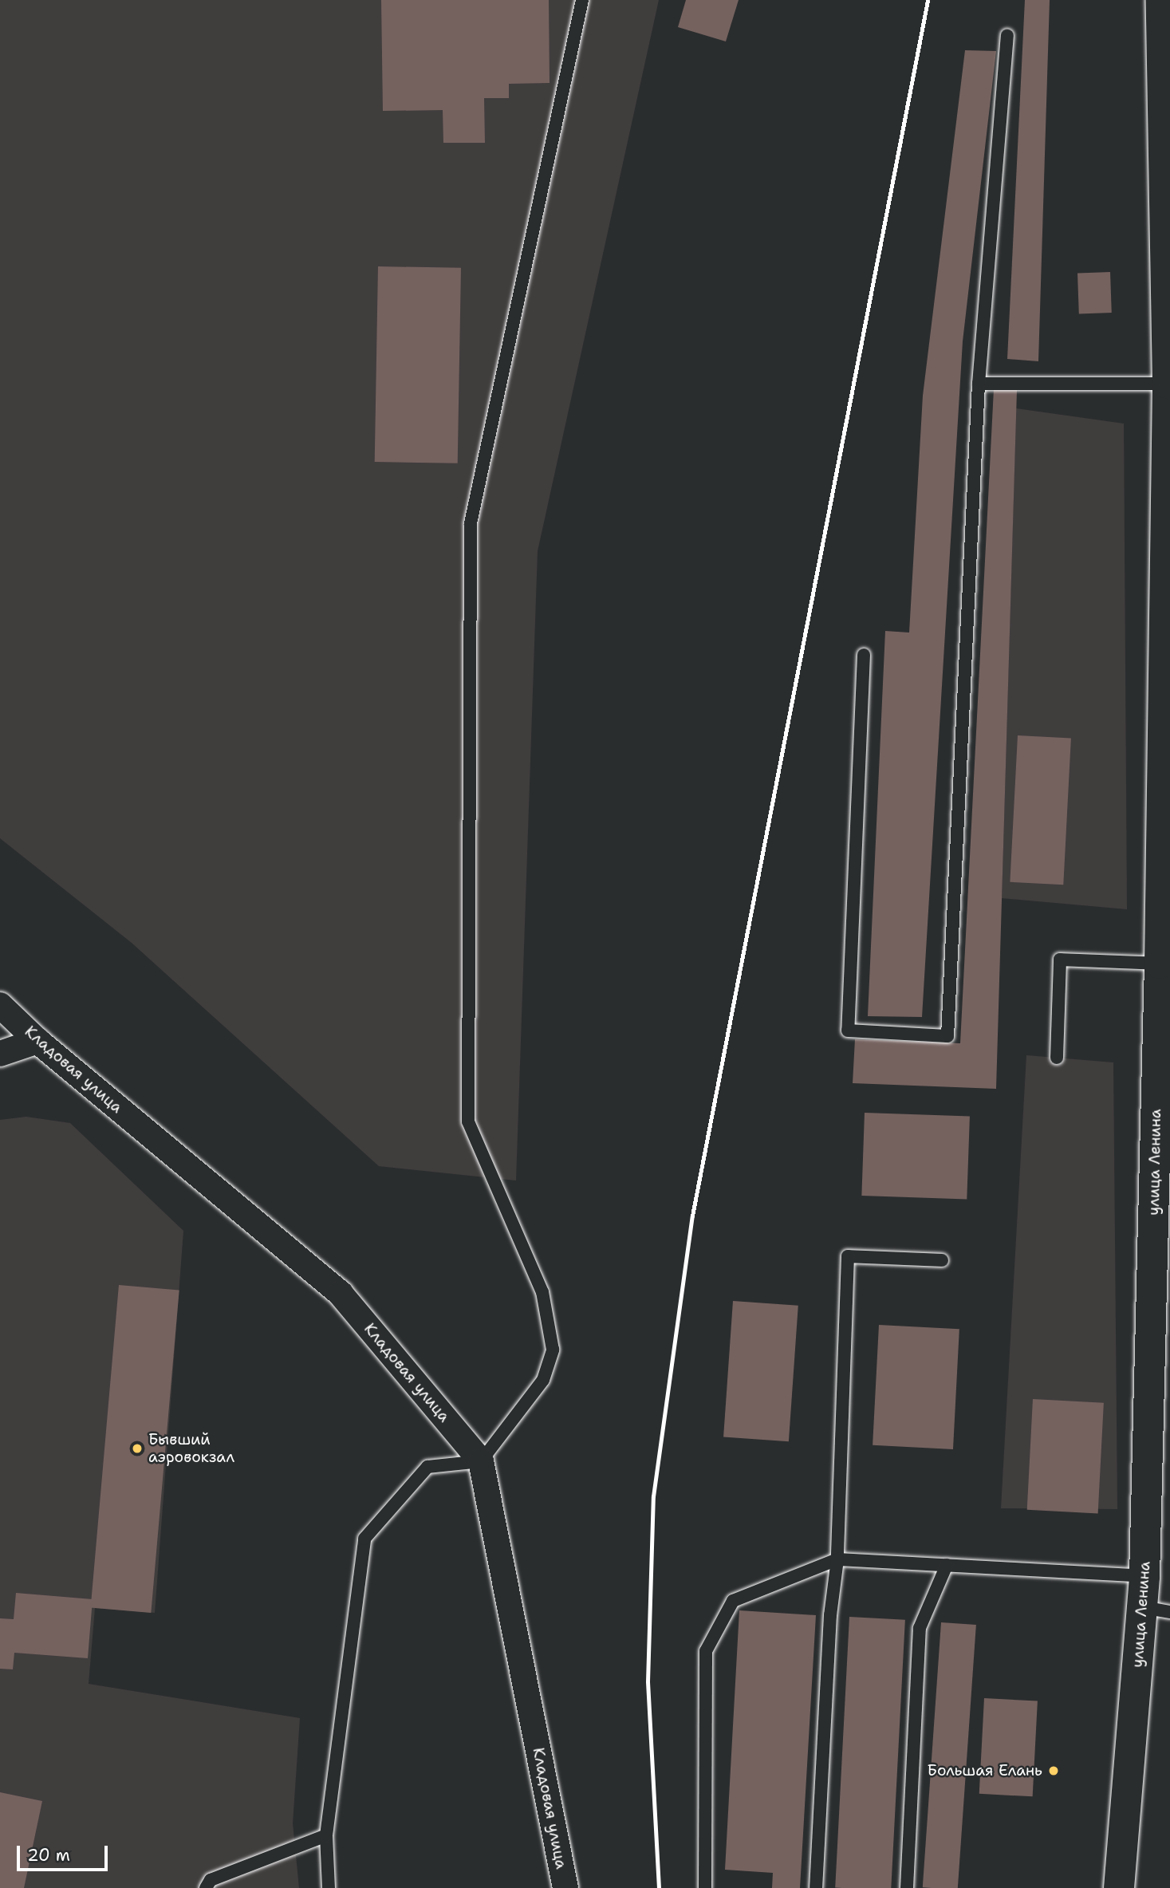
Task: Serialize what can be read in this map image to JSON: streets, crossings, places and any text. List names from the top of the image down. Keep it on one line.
{"streets":{"main road":["улица Ленина"],"street":["Кладовая улица"]},"places":["Бывший аэровокзал","Большая Елань"],"scale_bar":"20 m"}
